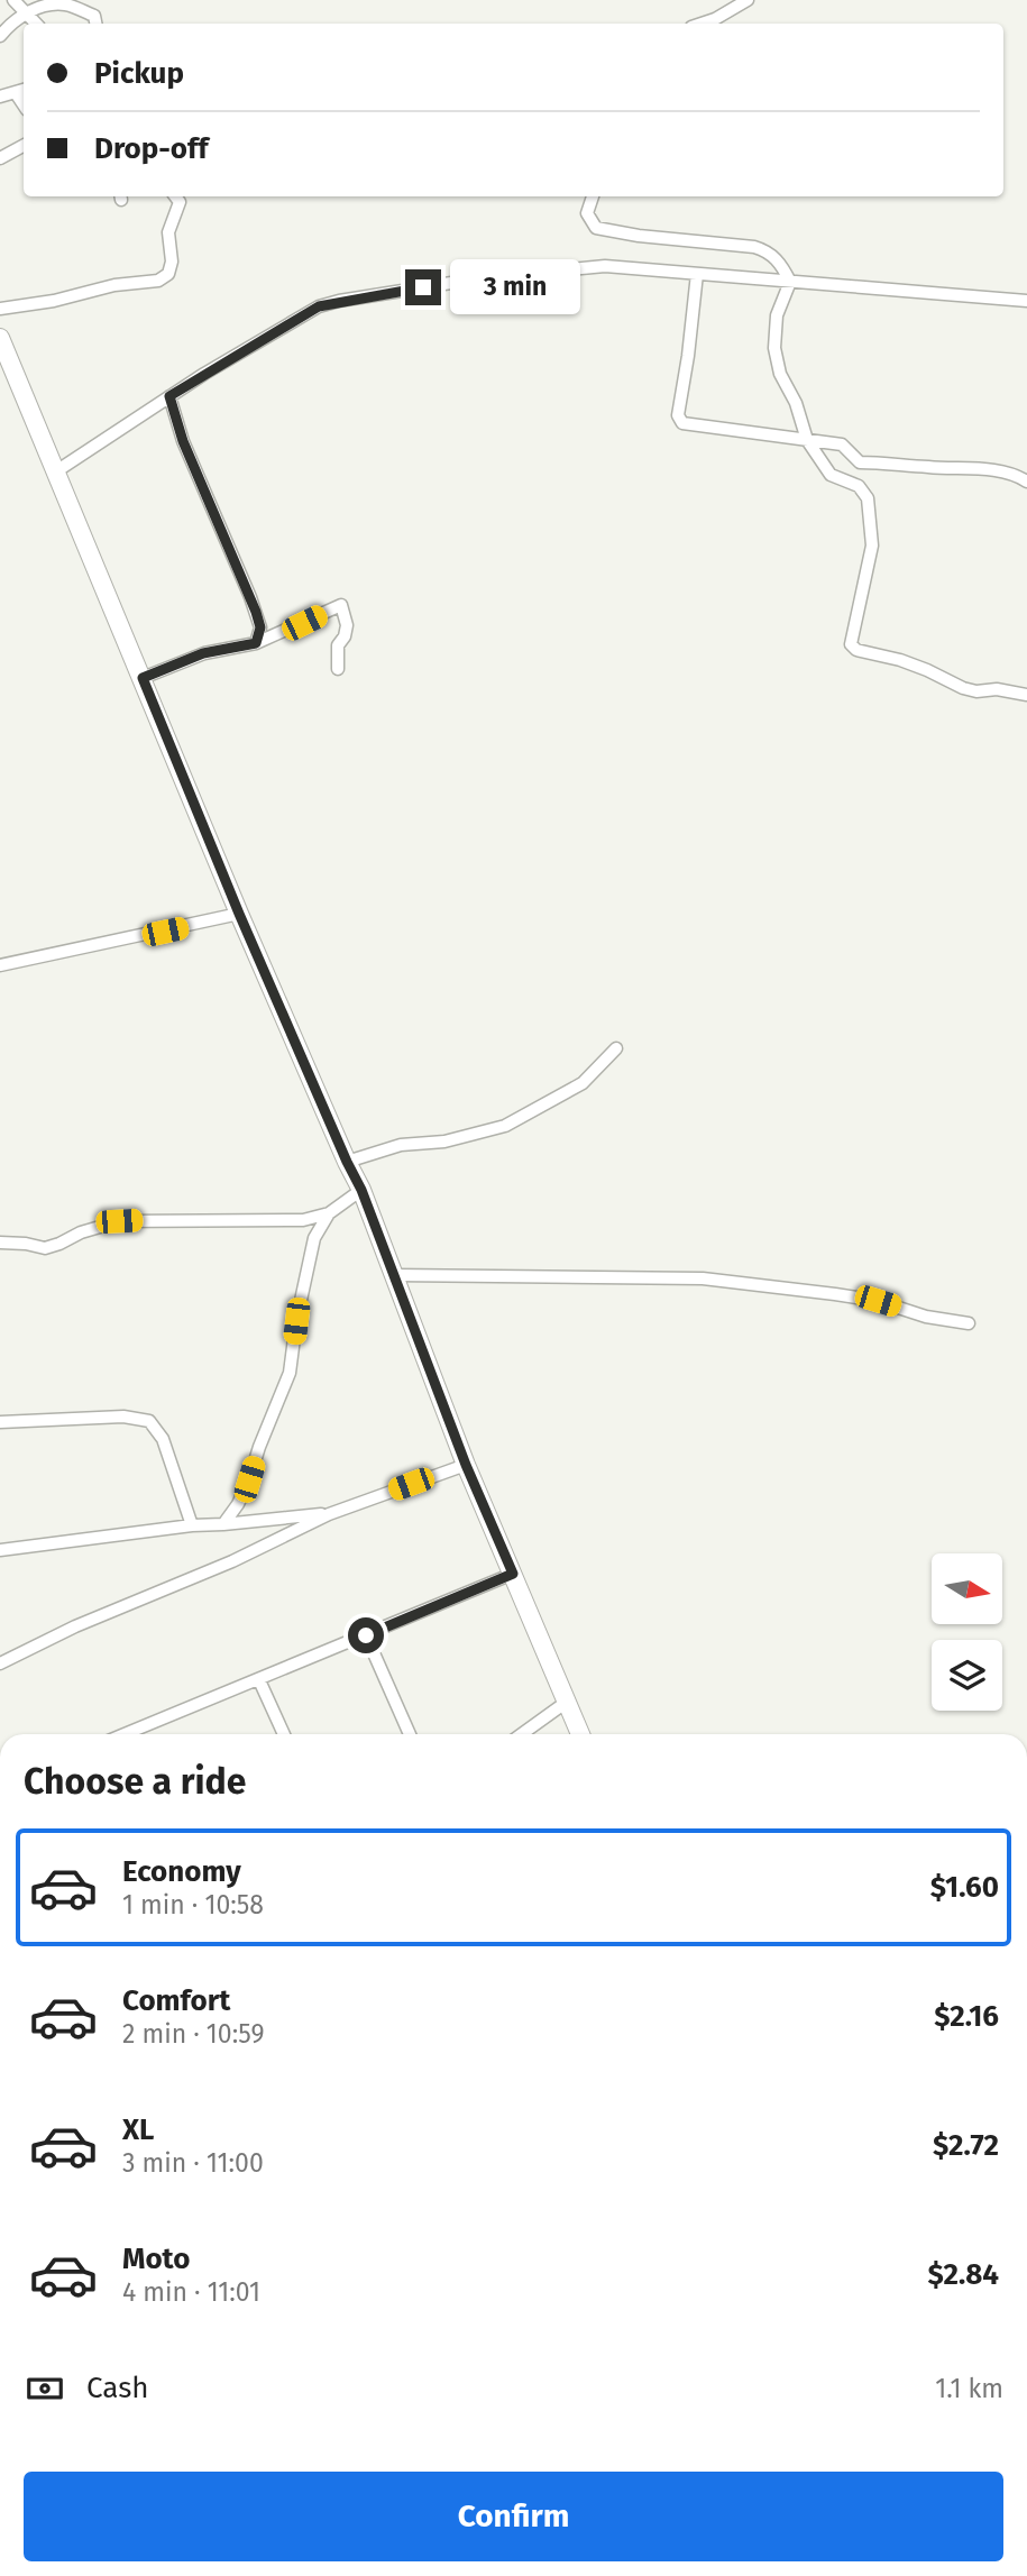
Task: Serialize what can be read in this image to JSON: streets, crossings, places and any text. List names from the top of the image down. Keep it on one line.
{"north":"right","page":{"banner":["Pickup","Drop-off"],"bubble":"3 min","heading":"Choose a ride","list":[{"name":"Economy","note":"1 min · 10:58","value":"$1.60"},{"name":"Comfort","note":"2 min · 10:59","value":"$2.16"},{"name":"XL","note":"3 min · 11:00","value":"$2.72"},{"name":"Moto","note":"4 min · 11:01","value":"$2.84"}],"pay":["Cash","1.1 km"],"buttons":"Confirm"}}
